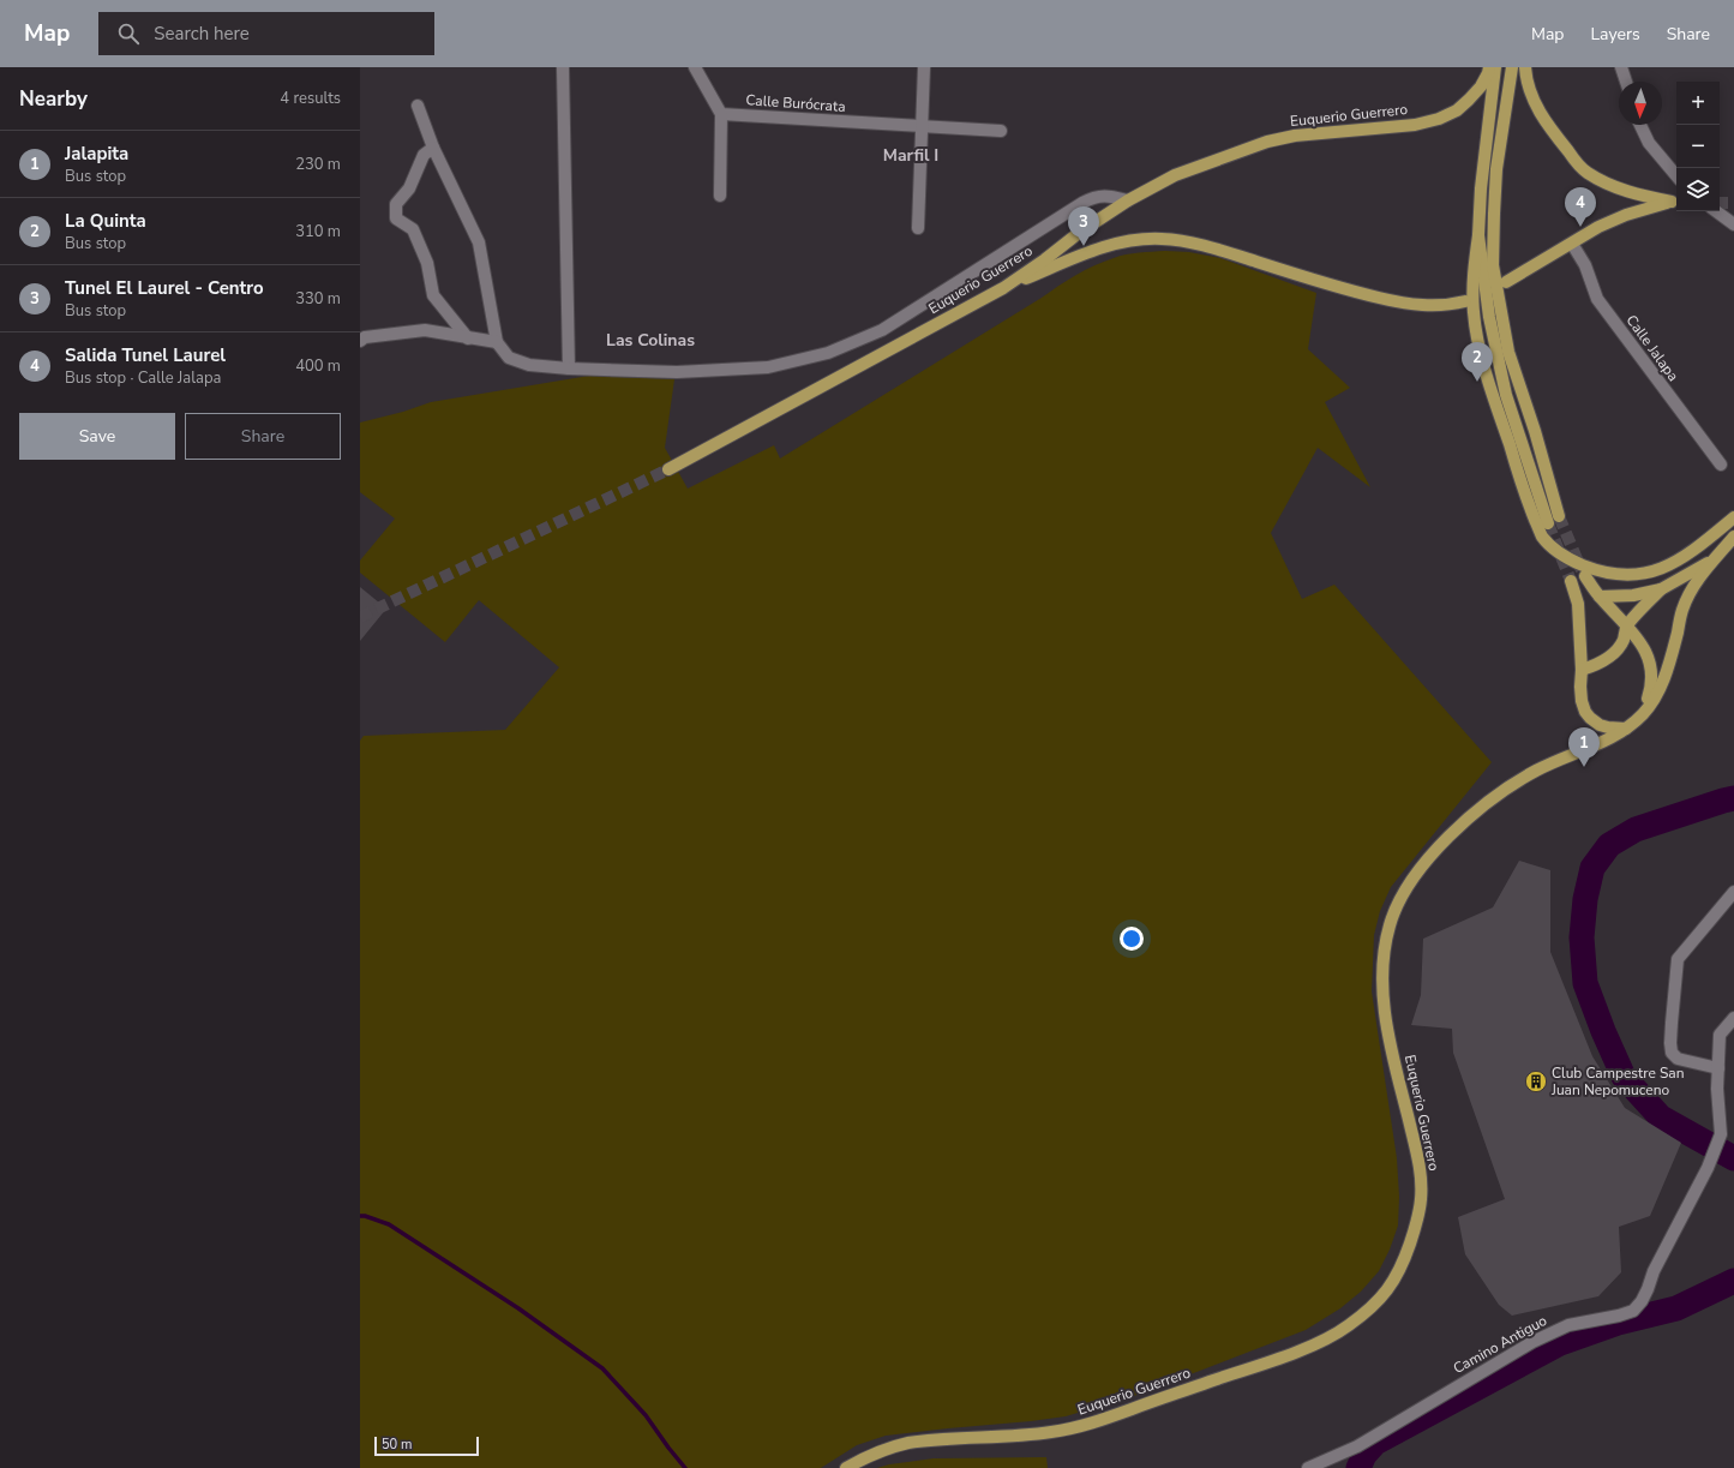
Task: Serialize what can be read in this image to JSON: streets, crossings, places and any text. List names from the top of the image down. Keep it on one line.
{"streets":{"main road":["Euquerio Guerrero"],"street":["Calle Burócrata","Calle Jalapa","Camino Antiguo"]},"districts":["Marfil I","Las Colinas"],"places":{"building":["Club Campestre San Juan Nepomuceno"]},"scale_bar":"50 m","north":"bottom","page":{"header":"Map","search":"Search here","nav":["Map","Layers","Share"],"heading":["Nearby","4 results"],"map_buttons":["+","−"],"list":[{"mark":"1","name":"Jalapita","note":"Bus stop","value":"230 m"},{"mark":"2","name":"La Quinta","note":"Bus stop","value":"310 m"},{"mark":"3","name":"Tunel El Laurel - Centro","note":"Bus stop","value":"330 m"},{"mark":"4","name":"Salida Tunel Laurel","note":"Bus stop · Calle Jalapa","value":"400 m"}],"pins":["4","3","2","1"],"buttons":["Save","Share"],"scale":"50 m"}}
